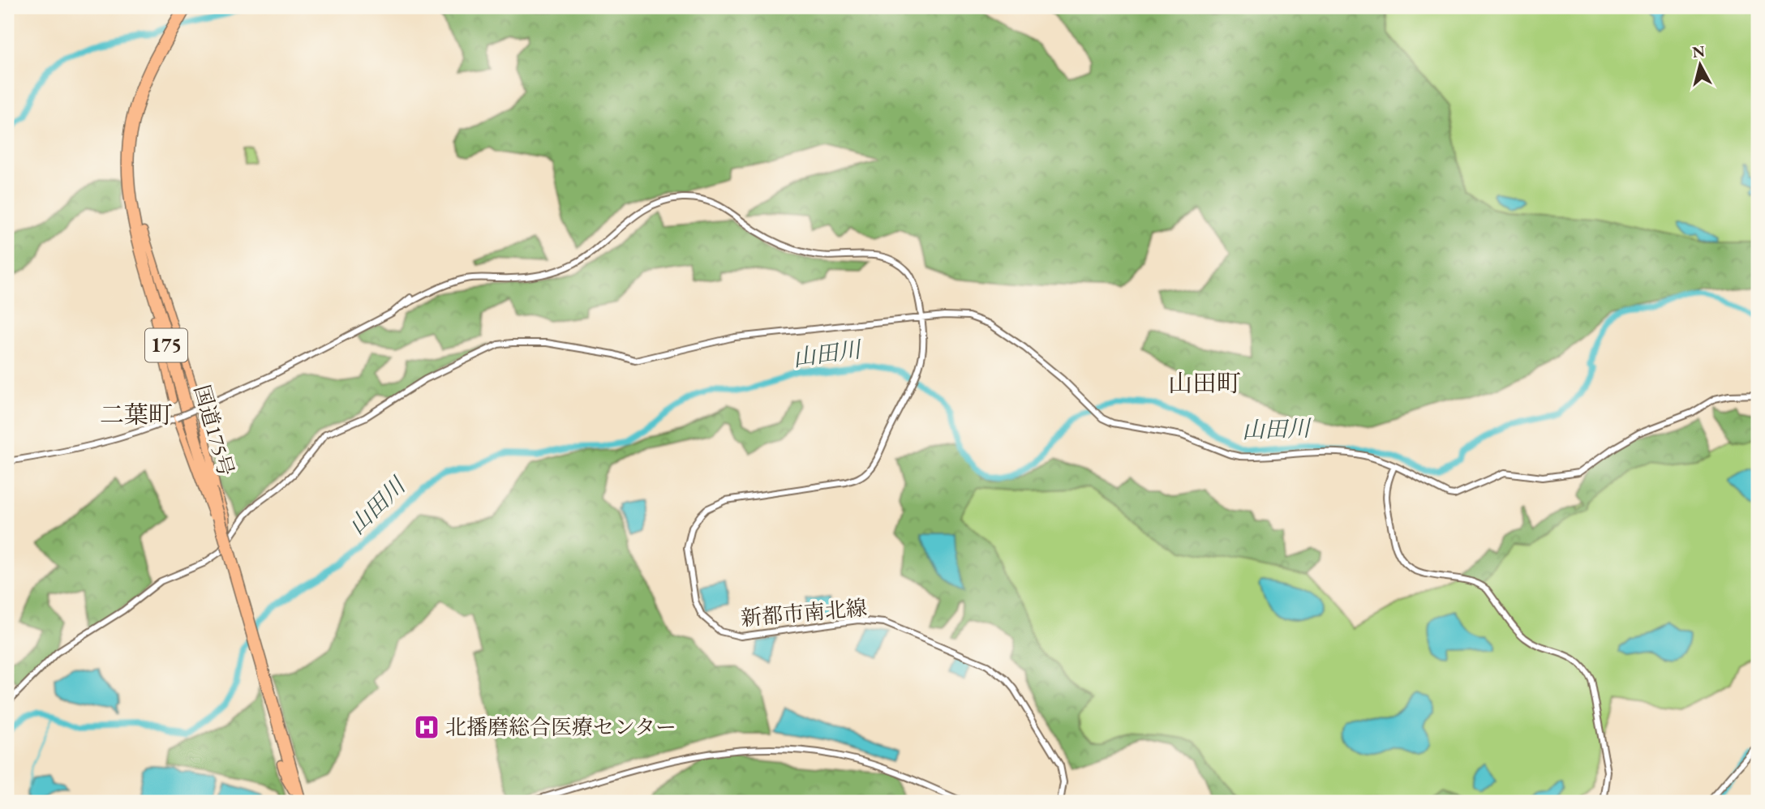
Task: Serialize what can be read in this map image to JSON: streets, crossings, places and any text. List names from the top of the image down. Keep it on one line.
{"streets":{"highway":["175","国道175号"],"street":["新都市南北線"]},"districts":["山田町","二葉町"],"water":["山田川"],"places":{"hospital":["北播磨総合医療センター"]},"north":"top"}
